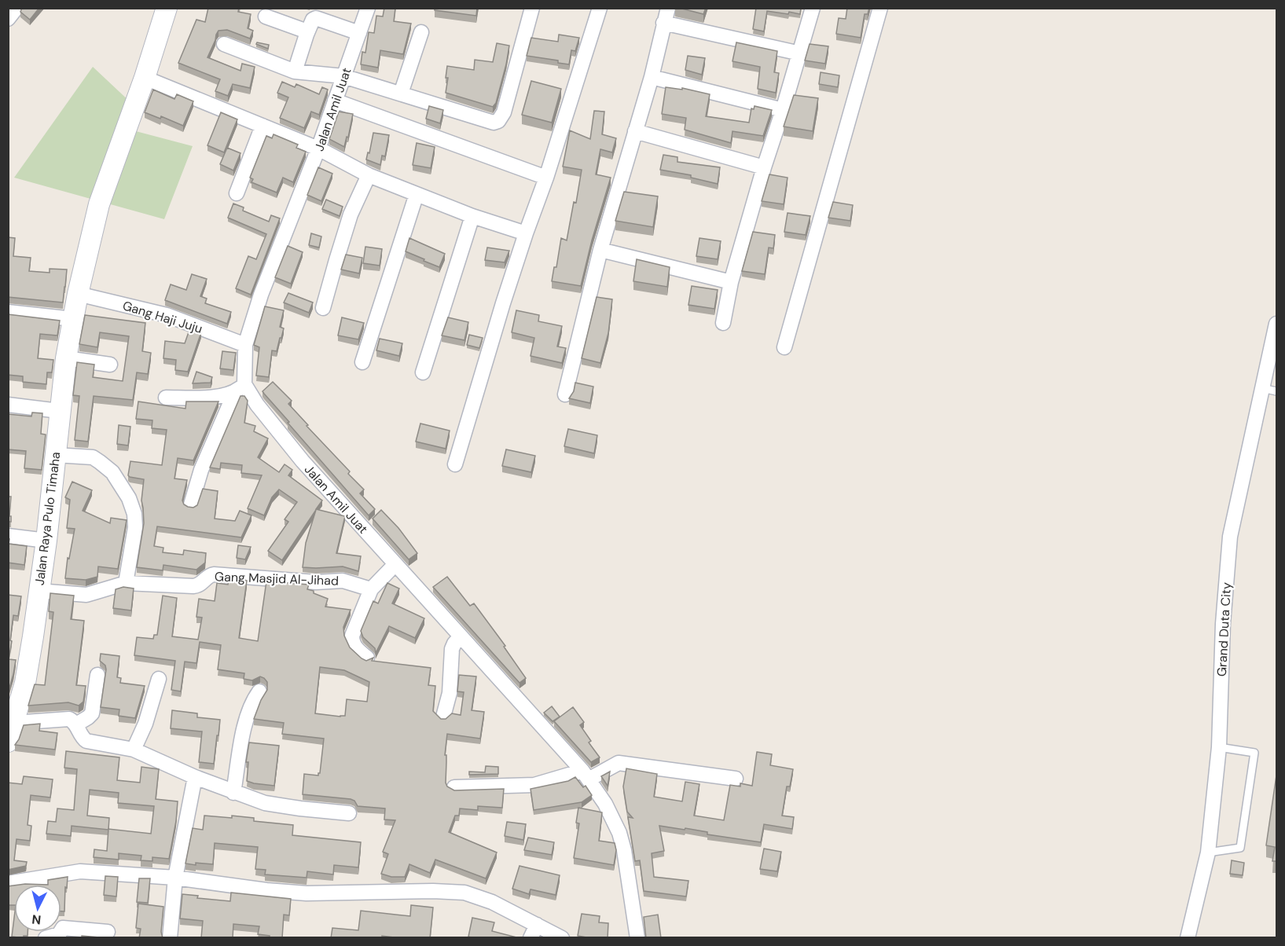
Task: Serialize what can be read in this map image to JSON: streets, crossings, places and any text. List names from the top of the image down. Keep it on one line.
{"streets":{"street":["Jalan Amil Juat","Gang Haji Juju","Jalan Raya Pulo Timaha","Gang Masjid Al-Jihad","Grand Duta City"]},"crossings":[["Jalan Amil Juat","Gang Haji Juju"],["Gang Haji Juju","Jalan Raya Pulo Timaha"],["Jalan Raya Pulo Timaha","Gang Masjid Al-Jihad"]],"north":"bottom"}
